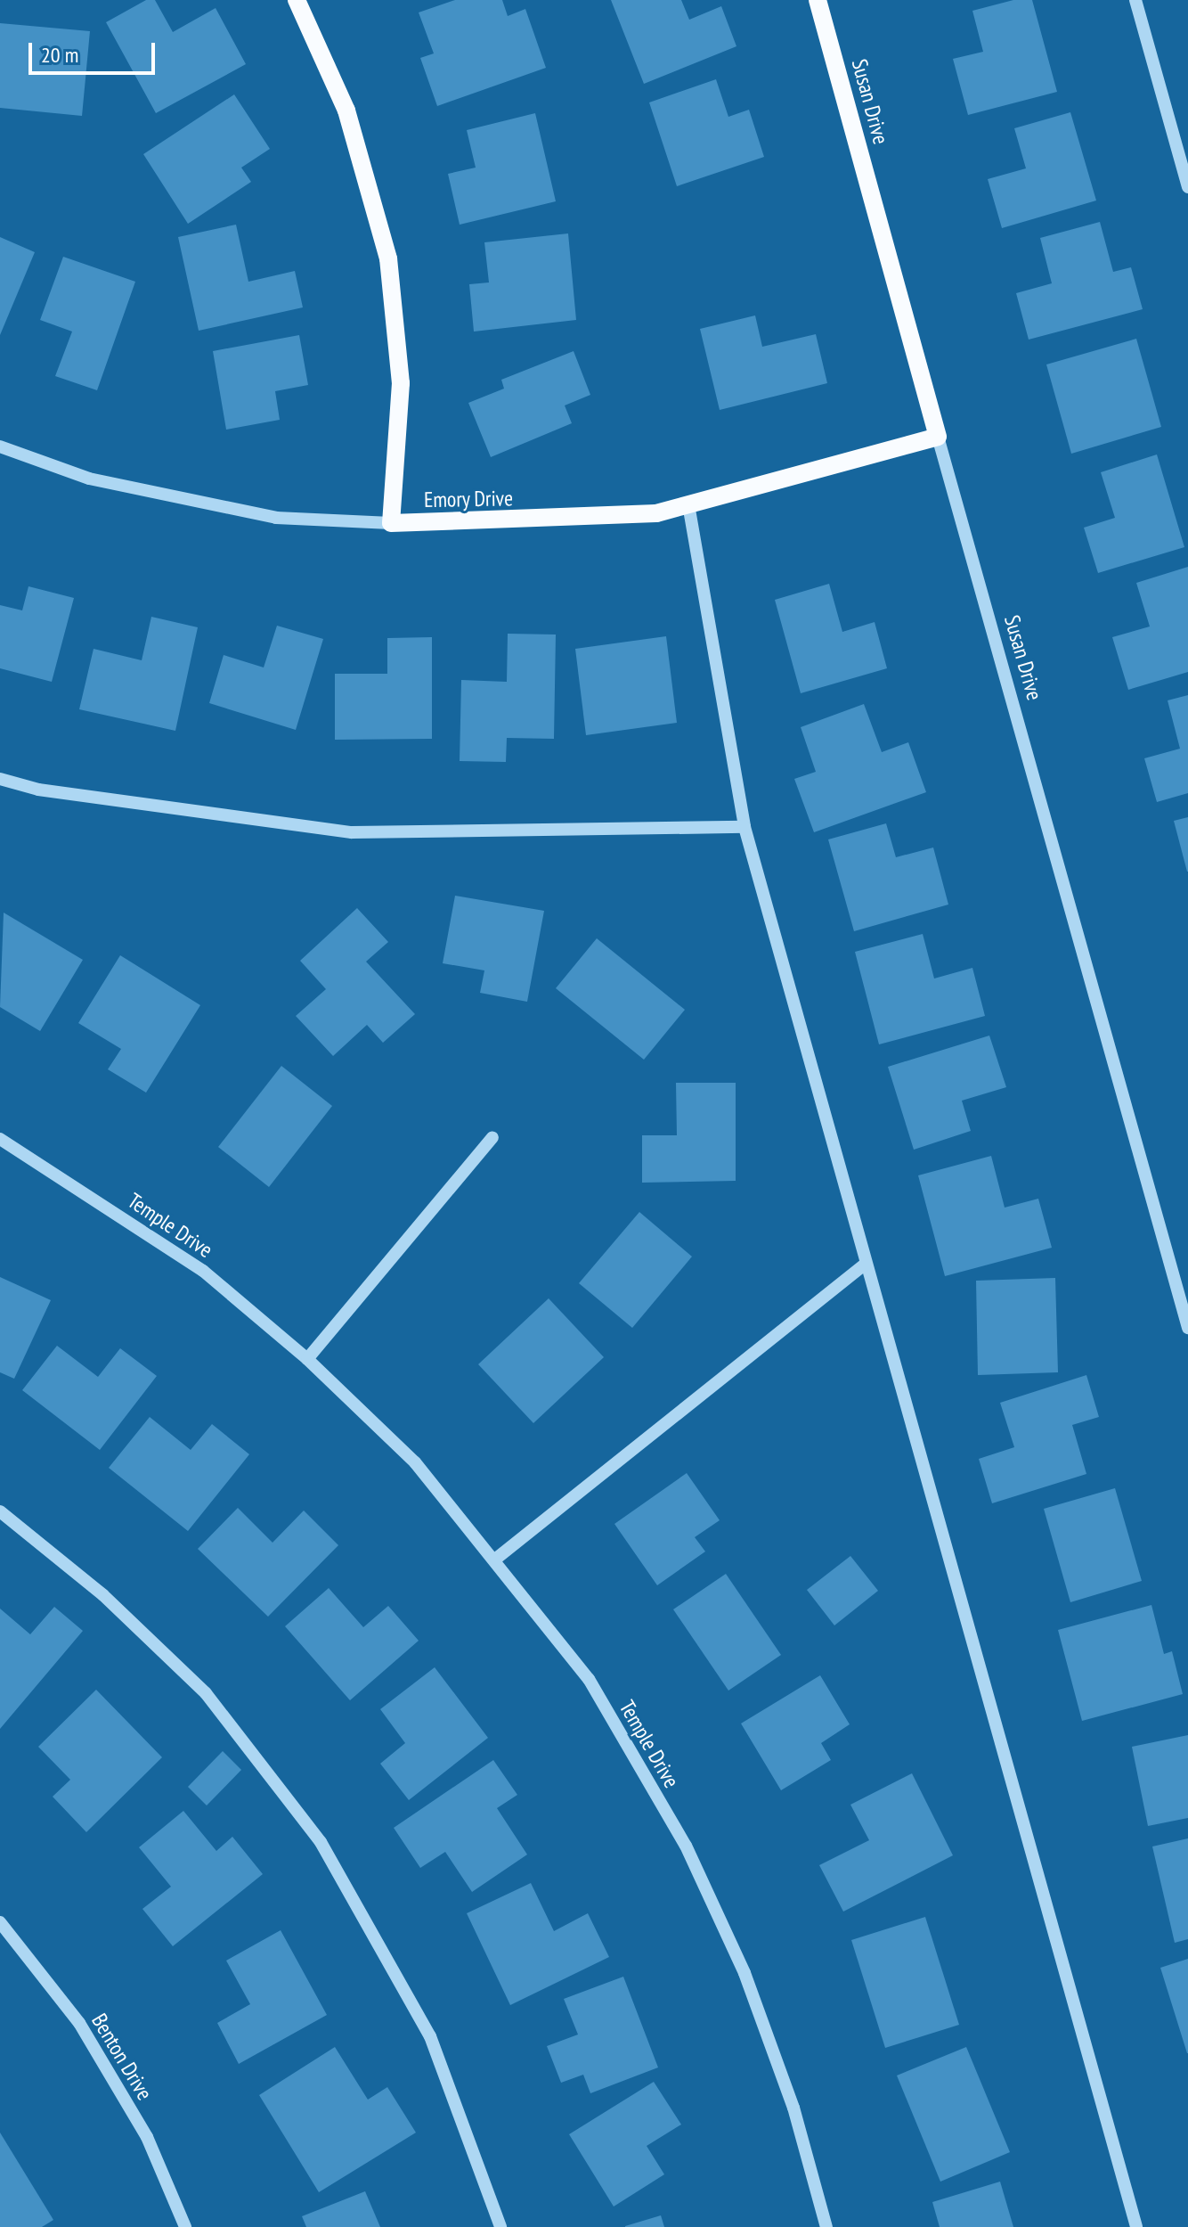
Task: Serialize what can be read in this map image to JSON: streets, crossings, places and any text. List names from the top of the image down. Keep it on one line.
{"streets":{"main road":["Susan Drive","Emory Drive"],"street":["Temple Drive","Benton Drive"]},"crossings":[["Susan Drive","Emory Drive"]],"scale_bar":"20 m"}
